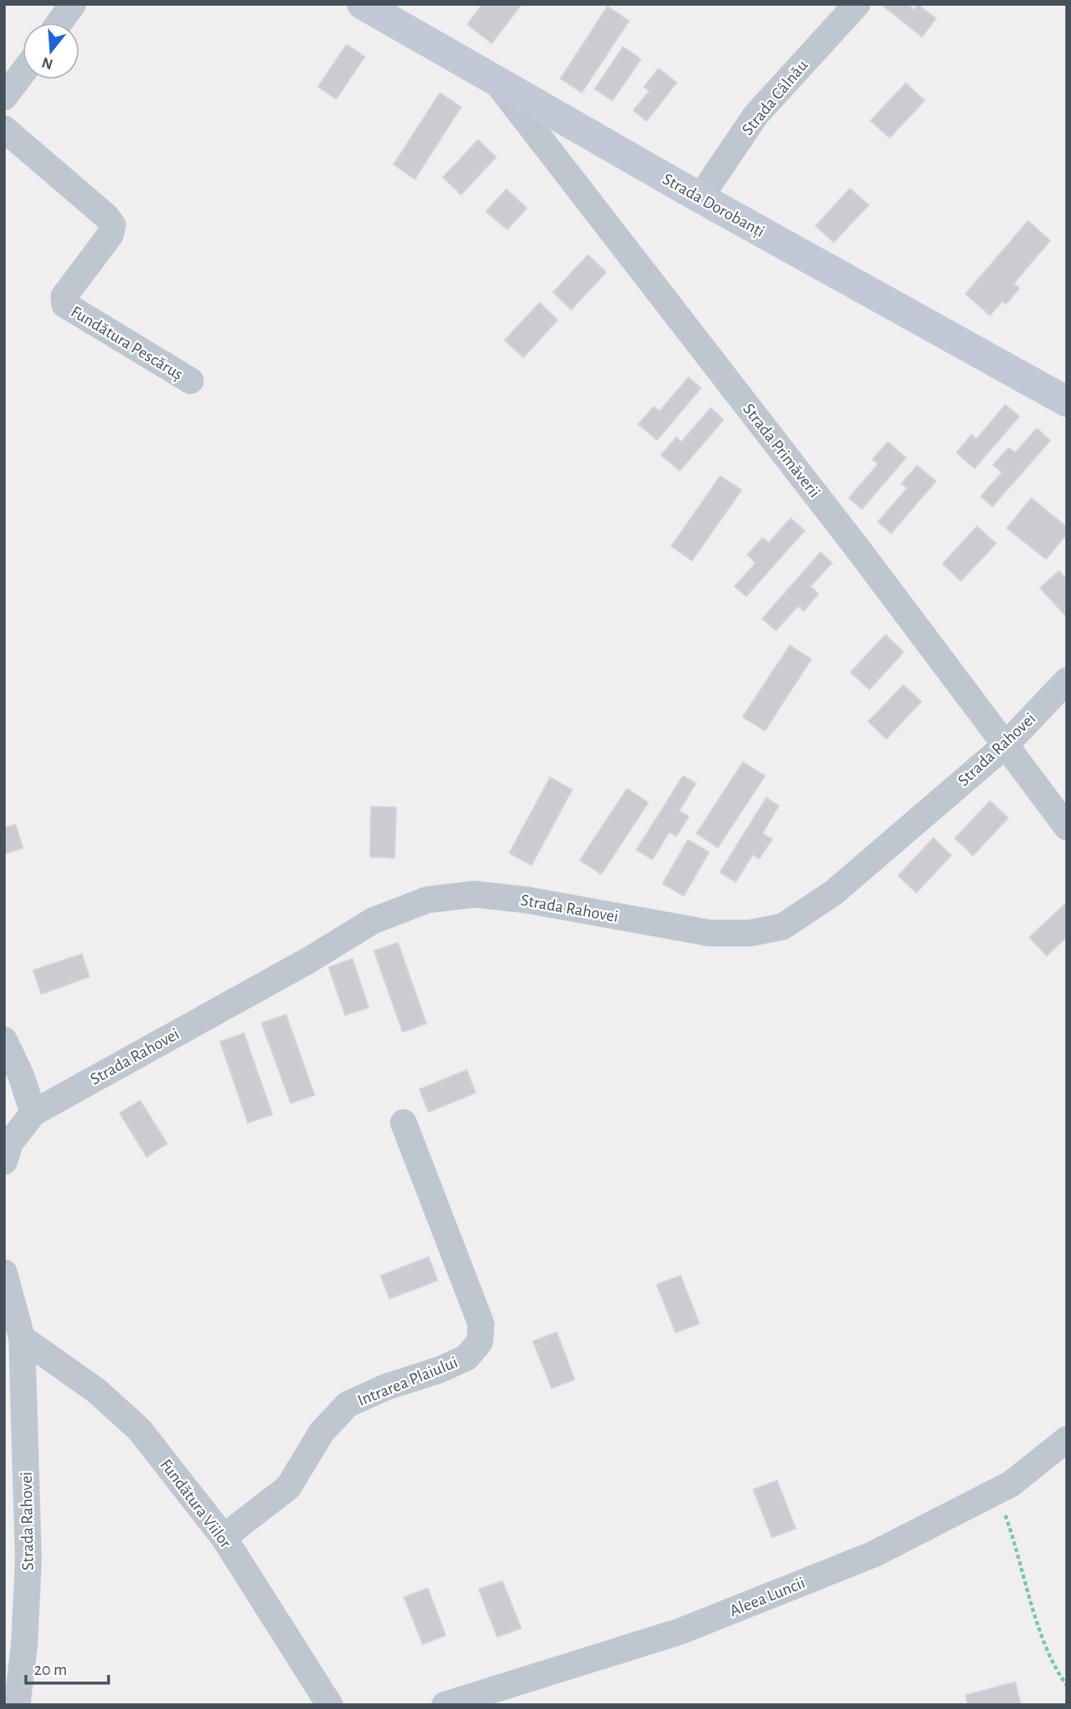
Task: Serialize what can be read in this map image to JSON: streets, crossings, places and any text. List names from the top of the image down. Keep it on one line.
{"streets":{"main road":["Strada Dorobanți"],"street":["Strada Câlnău","Fundătura Pescăruș","Strada Primăverii","Strada Rahovei","Intrarea Plaiului","Fundătura Viilor","Aleea Luncii"]},"crossings":[["Strada Câlnău","Strada Dorobanți"],["Strada Dorobanți","Strada Primăverii"],["Strada Primăverii","Strada Rahovei"],["Strada Rahovei","Fundătura Viilor"],["Intrarea Plaiului","Fundătura Viilor"]],"scale_bar":"20 m","north":"bottom"}
